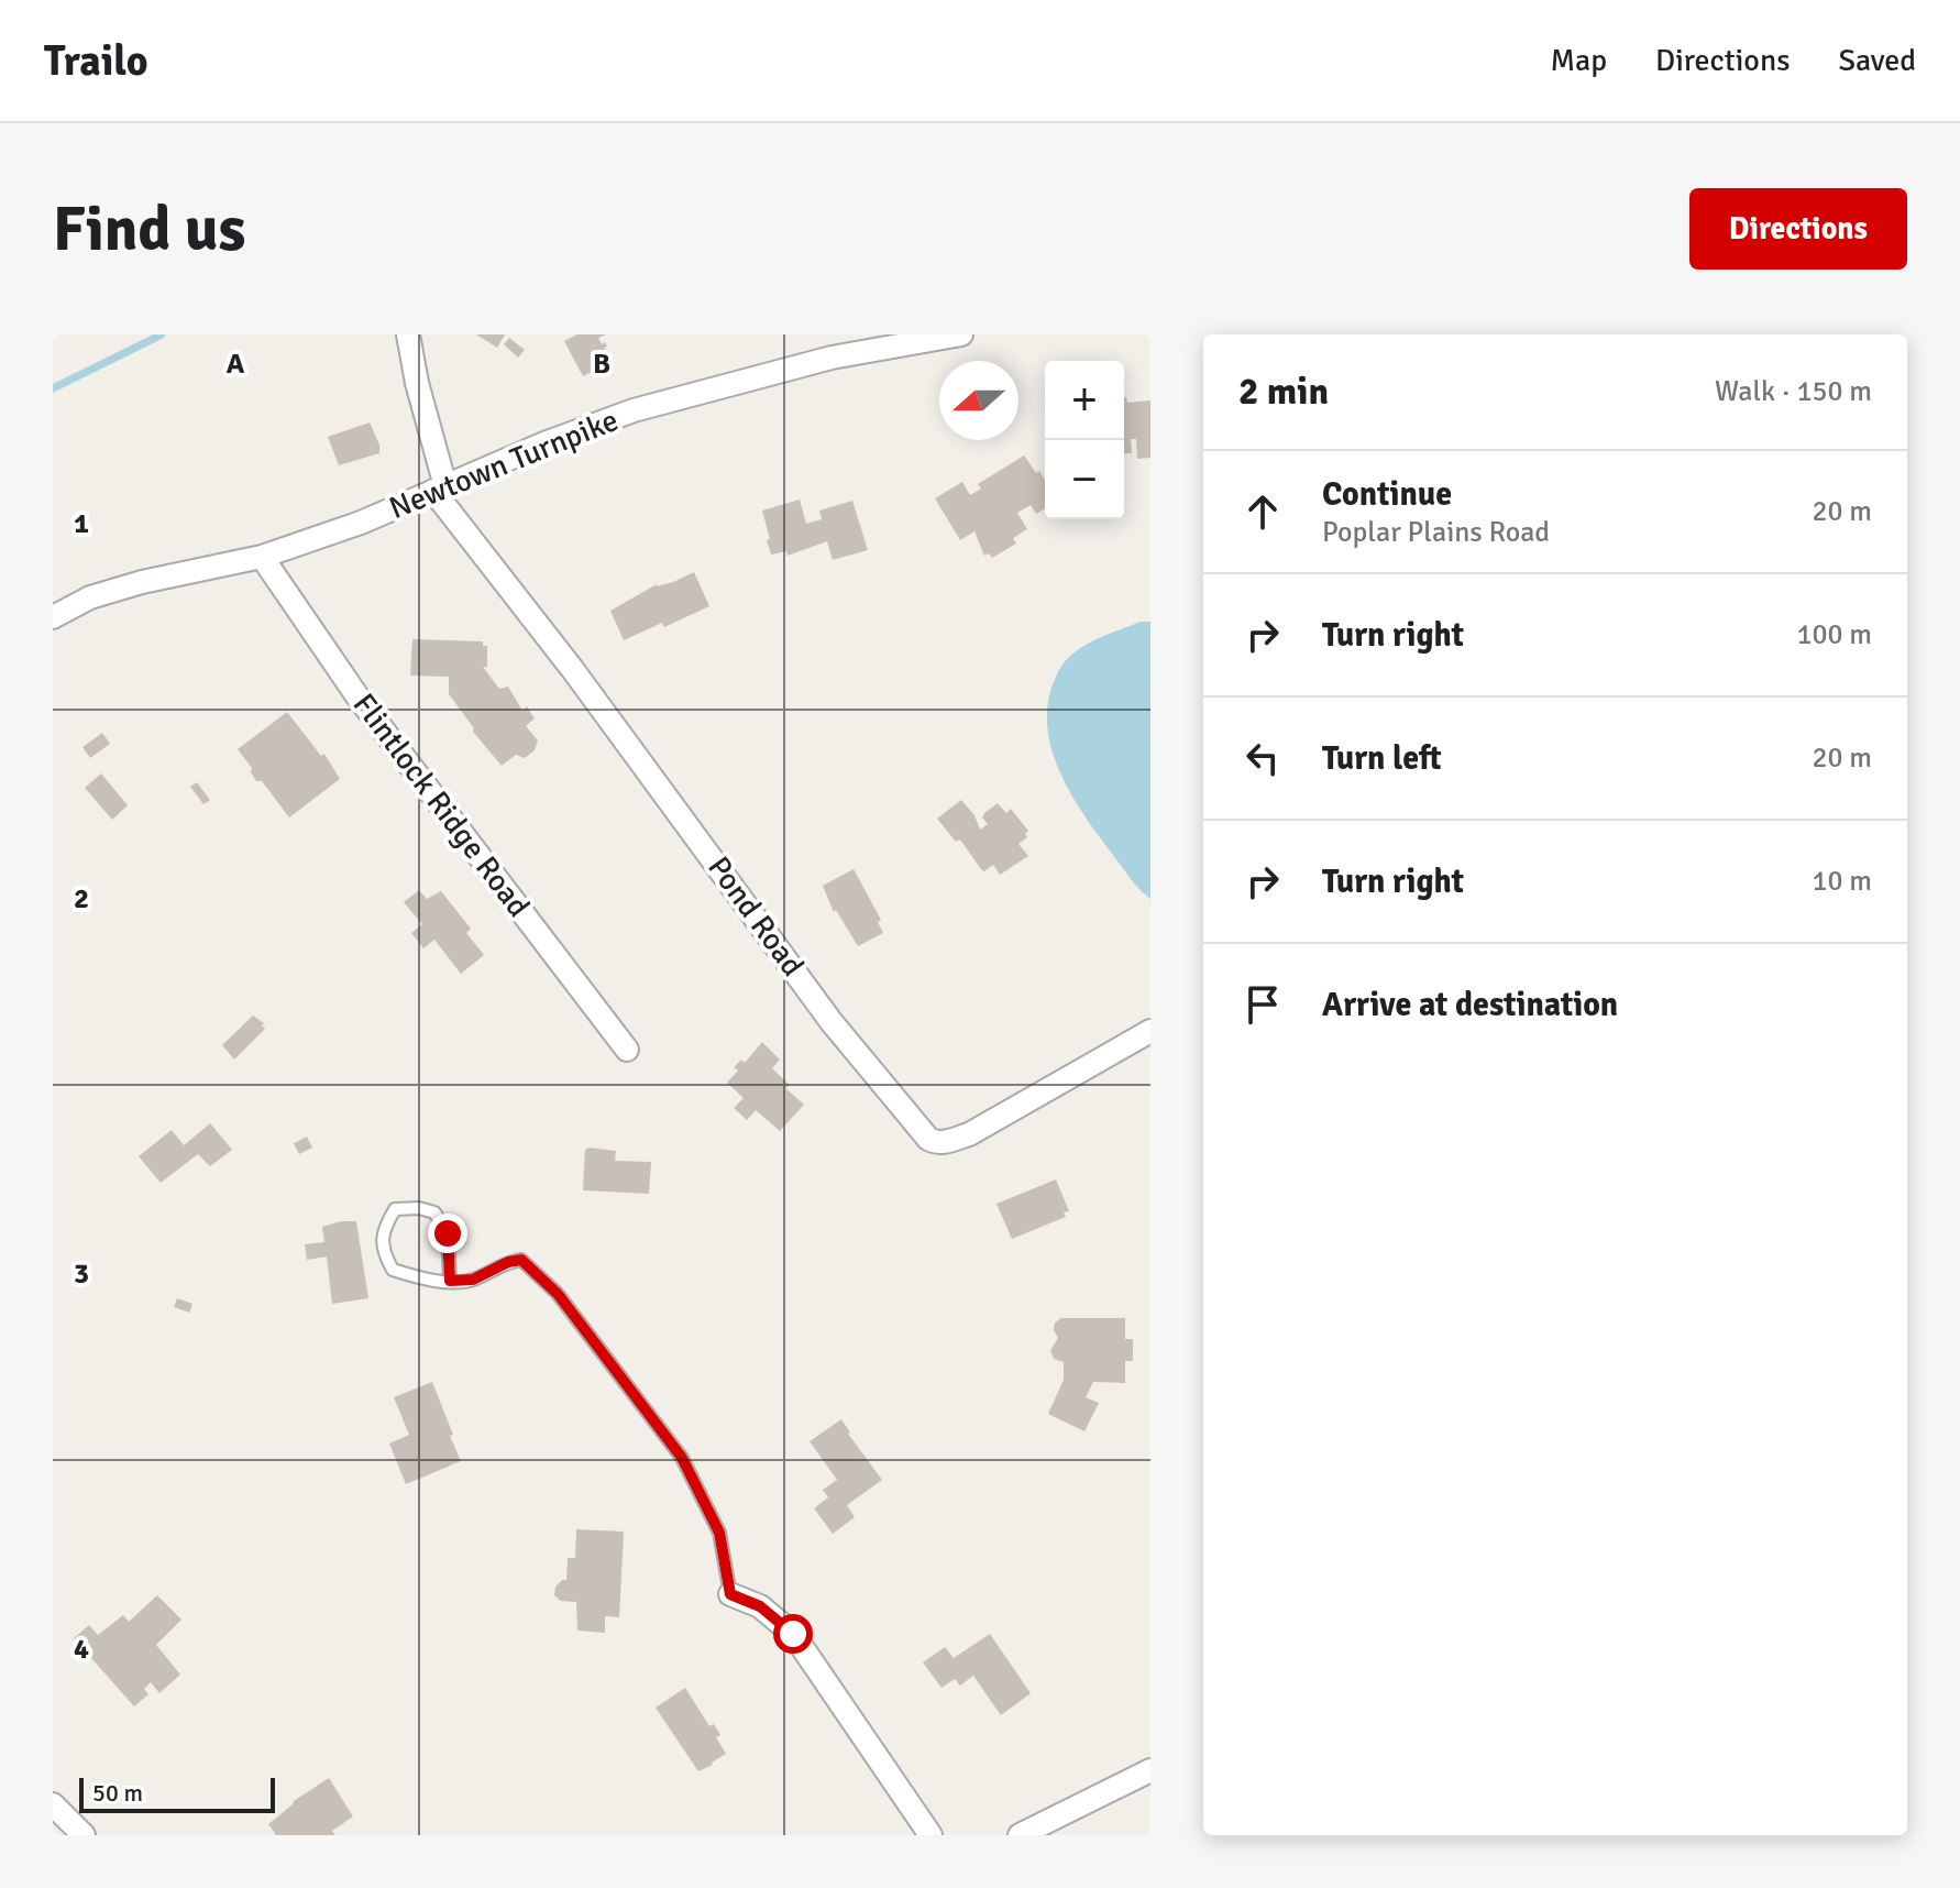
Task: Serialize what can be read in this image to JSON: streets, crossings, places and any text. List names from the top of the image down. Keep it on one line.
{"streets":{"street":["Newtown Turnpike","Flintlock Ridge Road","Pond Road"]},"crossings":[["Newtown Turnpike","Flintlock Ridge Road"],["Newtown Turnpike","Pond Road"]],"scale_bar":"50 m","north":"left","page":{"header":"Trailo","nav":["Map","Directions","Saved"],"buttons":"Directions","title":"Find us","heading":["2 min","Walk · 150 m"],"map_buttons":["+","−"],"list":[["Continue","Poplar Plains Road","20 m"],["Turn right","100 m"],["Turn left","20 m"],["Turn right","10 m"],"Arrive at destination"],"scale":"50 m"},"grid":{"columns":["A","B"],"rows":["1","2","3","4"]}}
